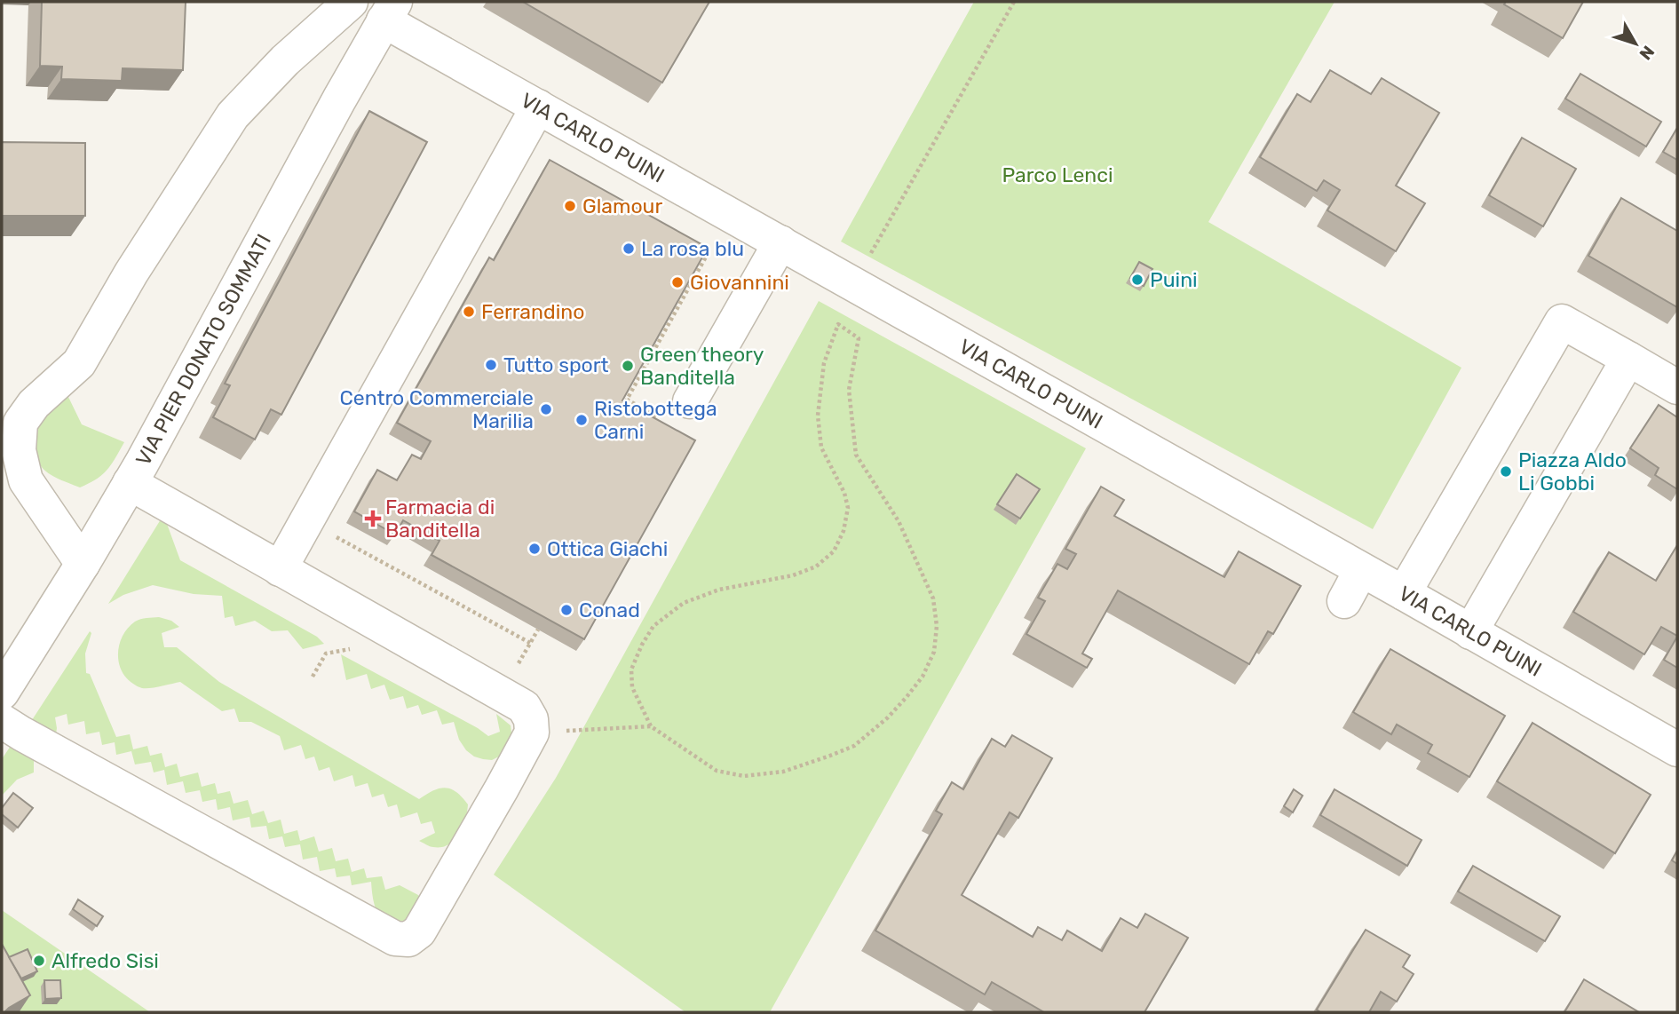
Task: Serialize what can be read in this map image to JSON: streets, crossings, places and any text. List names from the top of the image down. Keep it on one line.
{"streets":{"street":["VIA CARLO PUINI","VIA PIER DONATO SOMMATI"]},"crossings":[["VIA CARLO PUINI","VIA PIER DONATO SOMMATI"]],"parks":["Parco Lenci"],"places":{"other":["Glamour","La rosa blu","Puini","Giovannini","Ferrandino","Tutto sport","Green theory Banditella","Centro Commerciale Marilia","Ristobottega Carni","Piazza Aldo Li Gobbi","Ottica Giachi","Conad","Alfredo Sisi"],"health":["Farmacia di Banditella"]},"north":"bottom right"}
